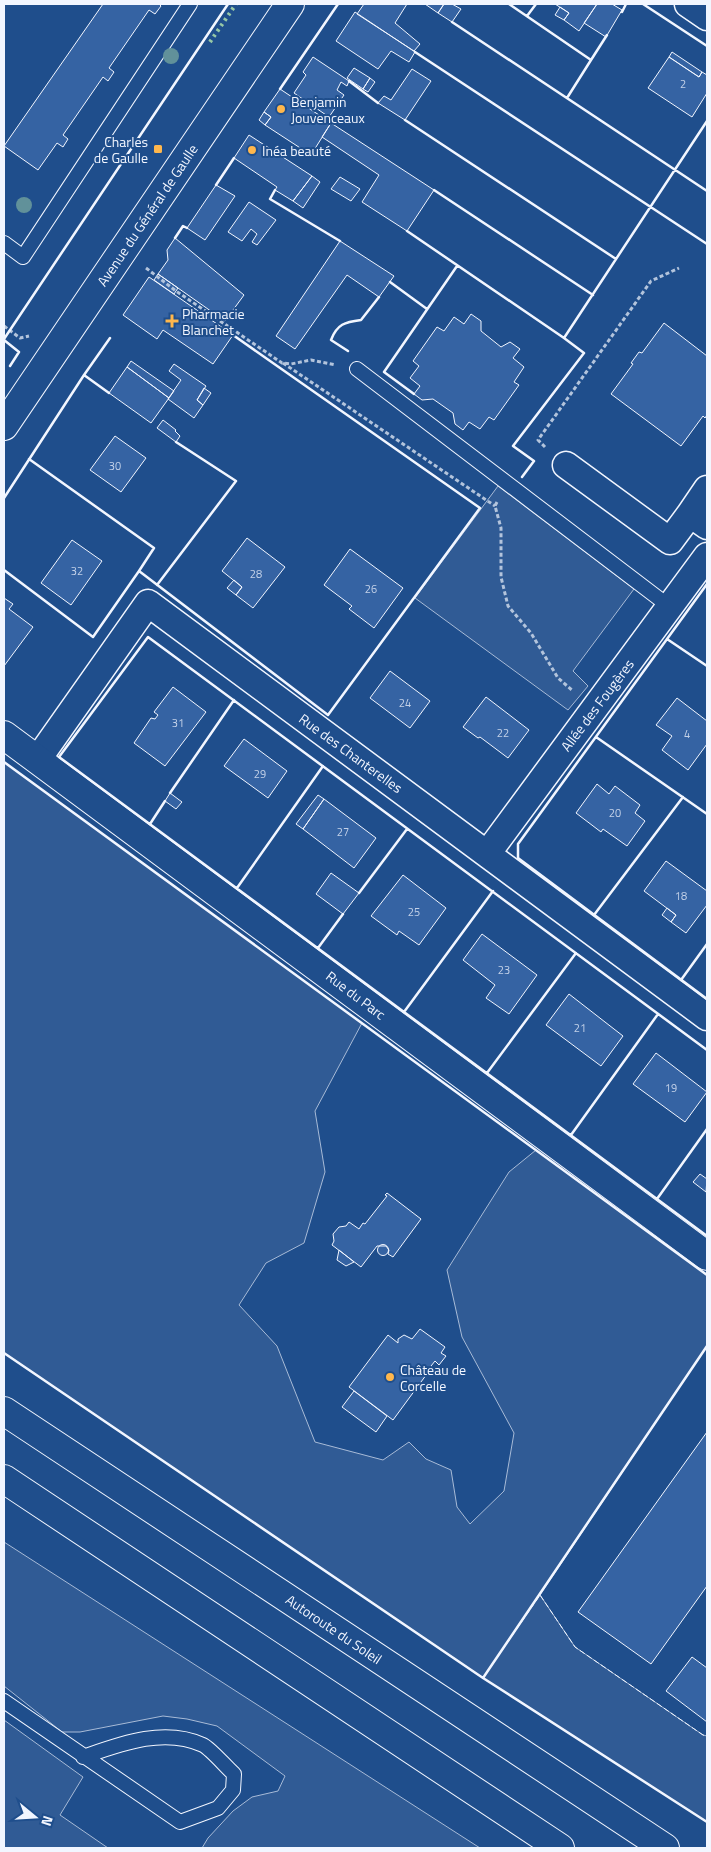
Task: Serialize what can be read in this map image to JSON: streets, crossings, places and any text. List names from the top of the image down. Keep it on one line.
{"streets":{"main road":["Avenue du Général de Gaulle","Rue du Parc","Autoroute du Soleil"],"street":["Allée des Fougères","Rue des Chanterelles"]},"crossings":[["Allée des Fougères","Rue des Chanterelles"],["Rue des Chanterelles","Rue du Parc"]],"places":{"other":["Benjamin Jouvenceaux","Inéa beauté","Château de Corcelle"],"transit":["Charles de Gaulle"],"health":["Pharmacie Blanchet"]},"house_numbers":["2","30","32","28","26","24","31","22","4","29","20","27","18","25","23","21","19"],"north":"right"}
